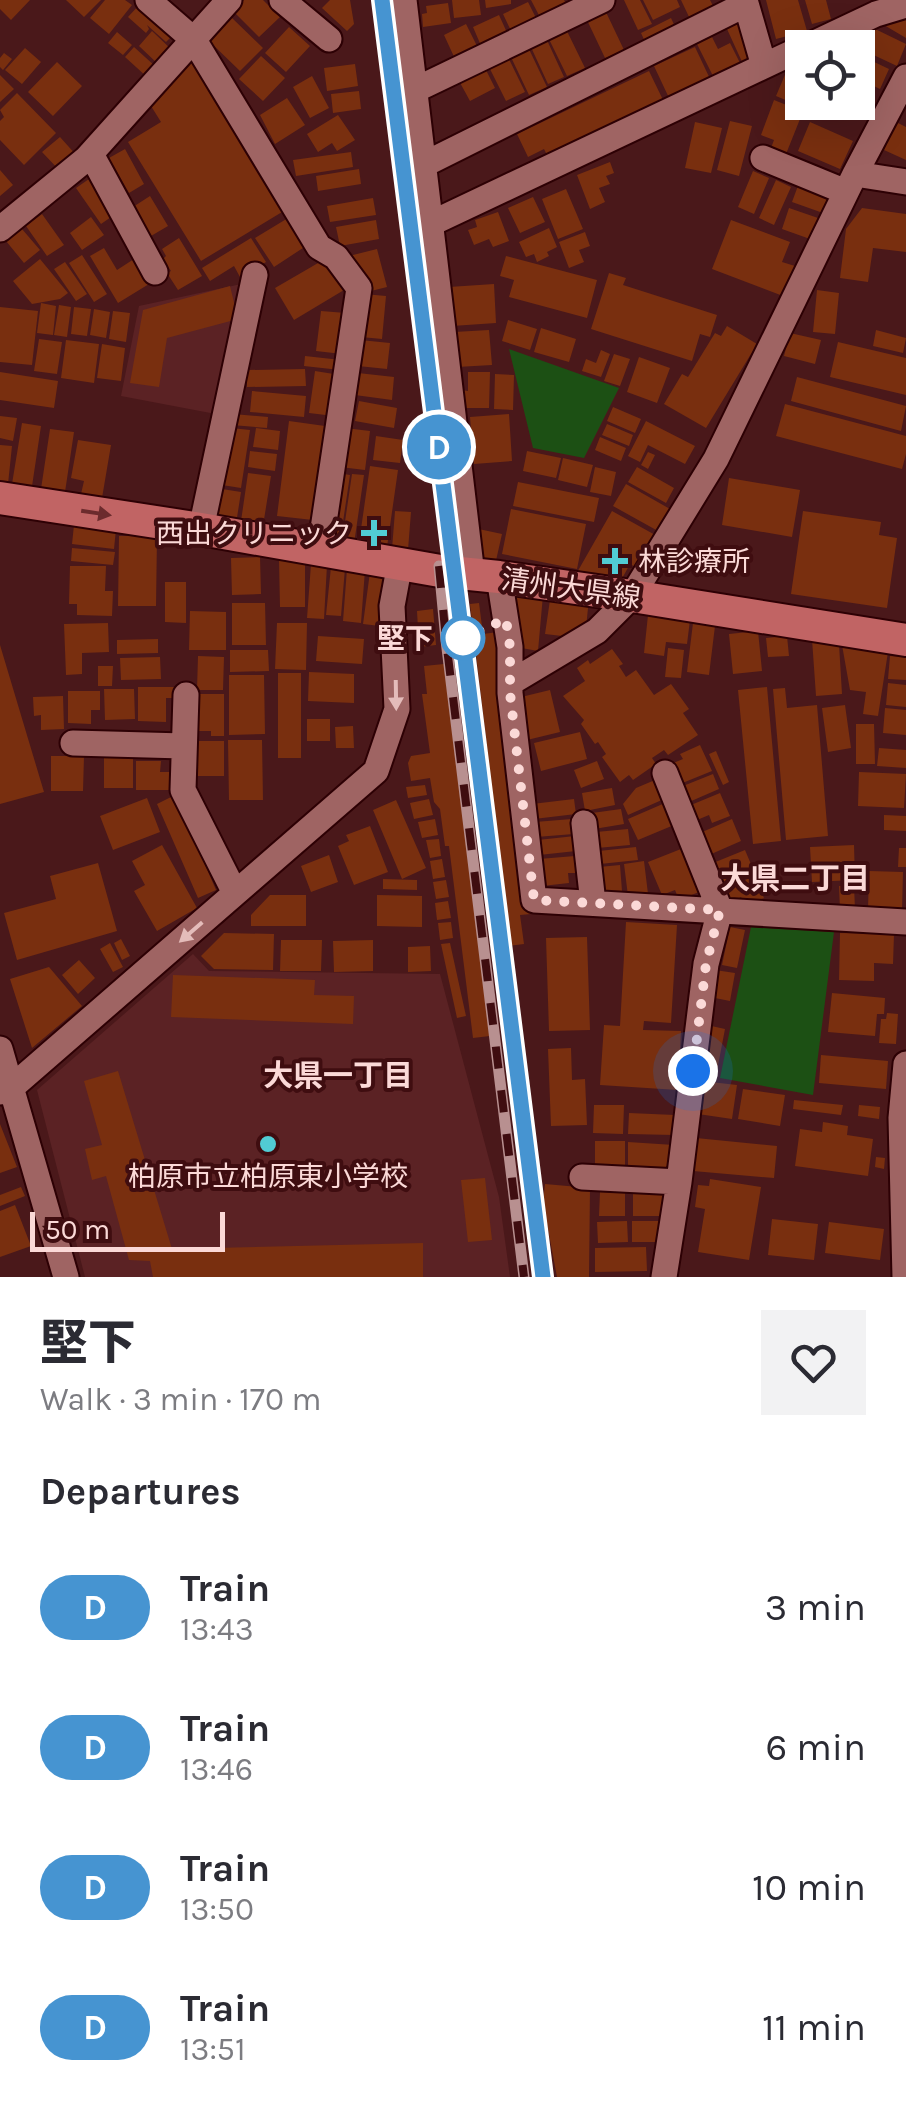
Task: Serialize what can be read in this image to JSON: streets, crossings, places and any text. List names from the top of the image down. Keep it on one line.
{"streets":{"main road":["清州大県線"]},"districts":["大県二丁目","大県一丁目"],"places":{"health":["西出クリニック","林診療所"],"other":["堅下","柏原市立柏原東小学校"]},"scale_bar":"50 m","page":{"on_map":"D","scale":"50 m","heading":[["堅下","Walk · 3 min · 170 m"],"Departures"],"list":[{"mark":"D","name":"Train","note":"13:43","value":"3 min"},{"mark":"D","name":"Train","note":"13:46","value":"6 min"},{"mark":"D","name":"Train","note":"13:50","value":"10 min"},{"mark":"D","name":"Train","note":"13:51","value":"11 min"}]}}
